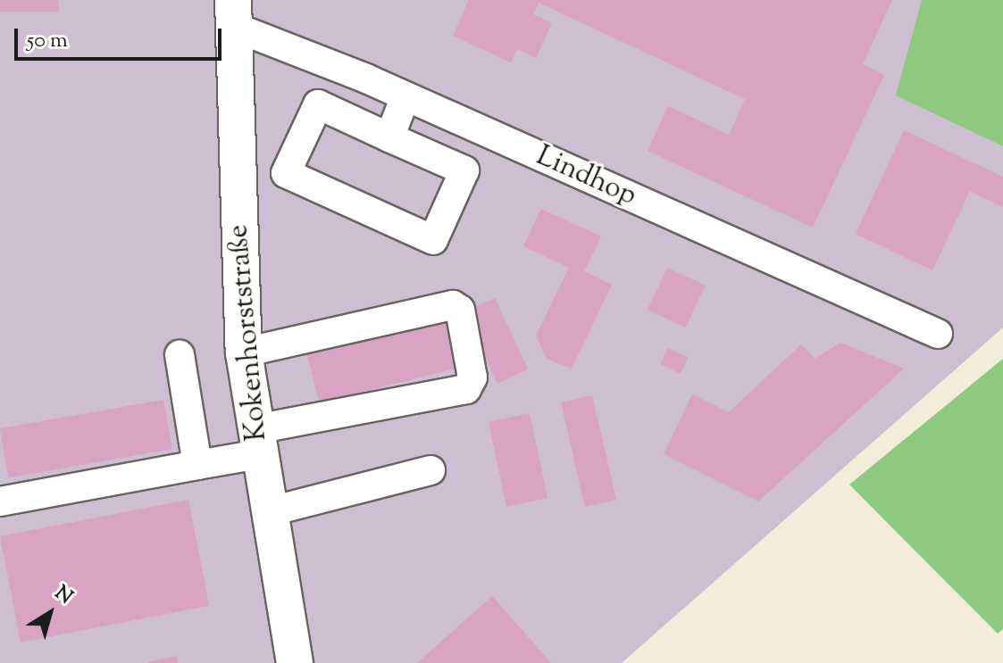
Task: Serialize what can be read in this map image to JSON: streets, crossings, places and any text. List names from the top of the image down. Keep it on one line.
{"streets":{"main road":["Kokenhorststraße"],"street":["Lindhop"]},"crossings":[["Lindhop","Kokenhorststraße"]],"scale_bar":"50 m","north":"top right"}
